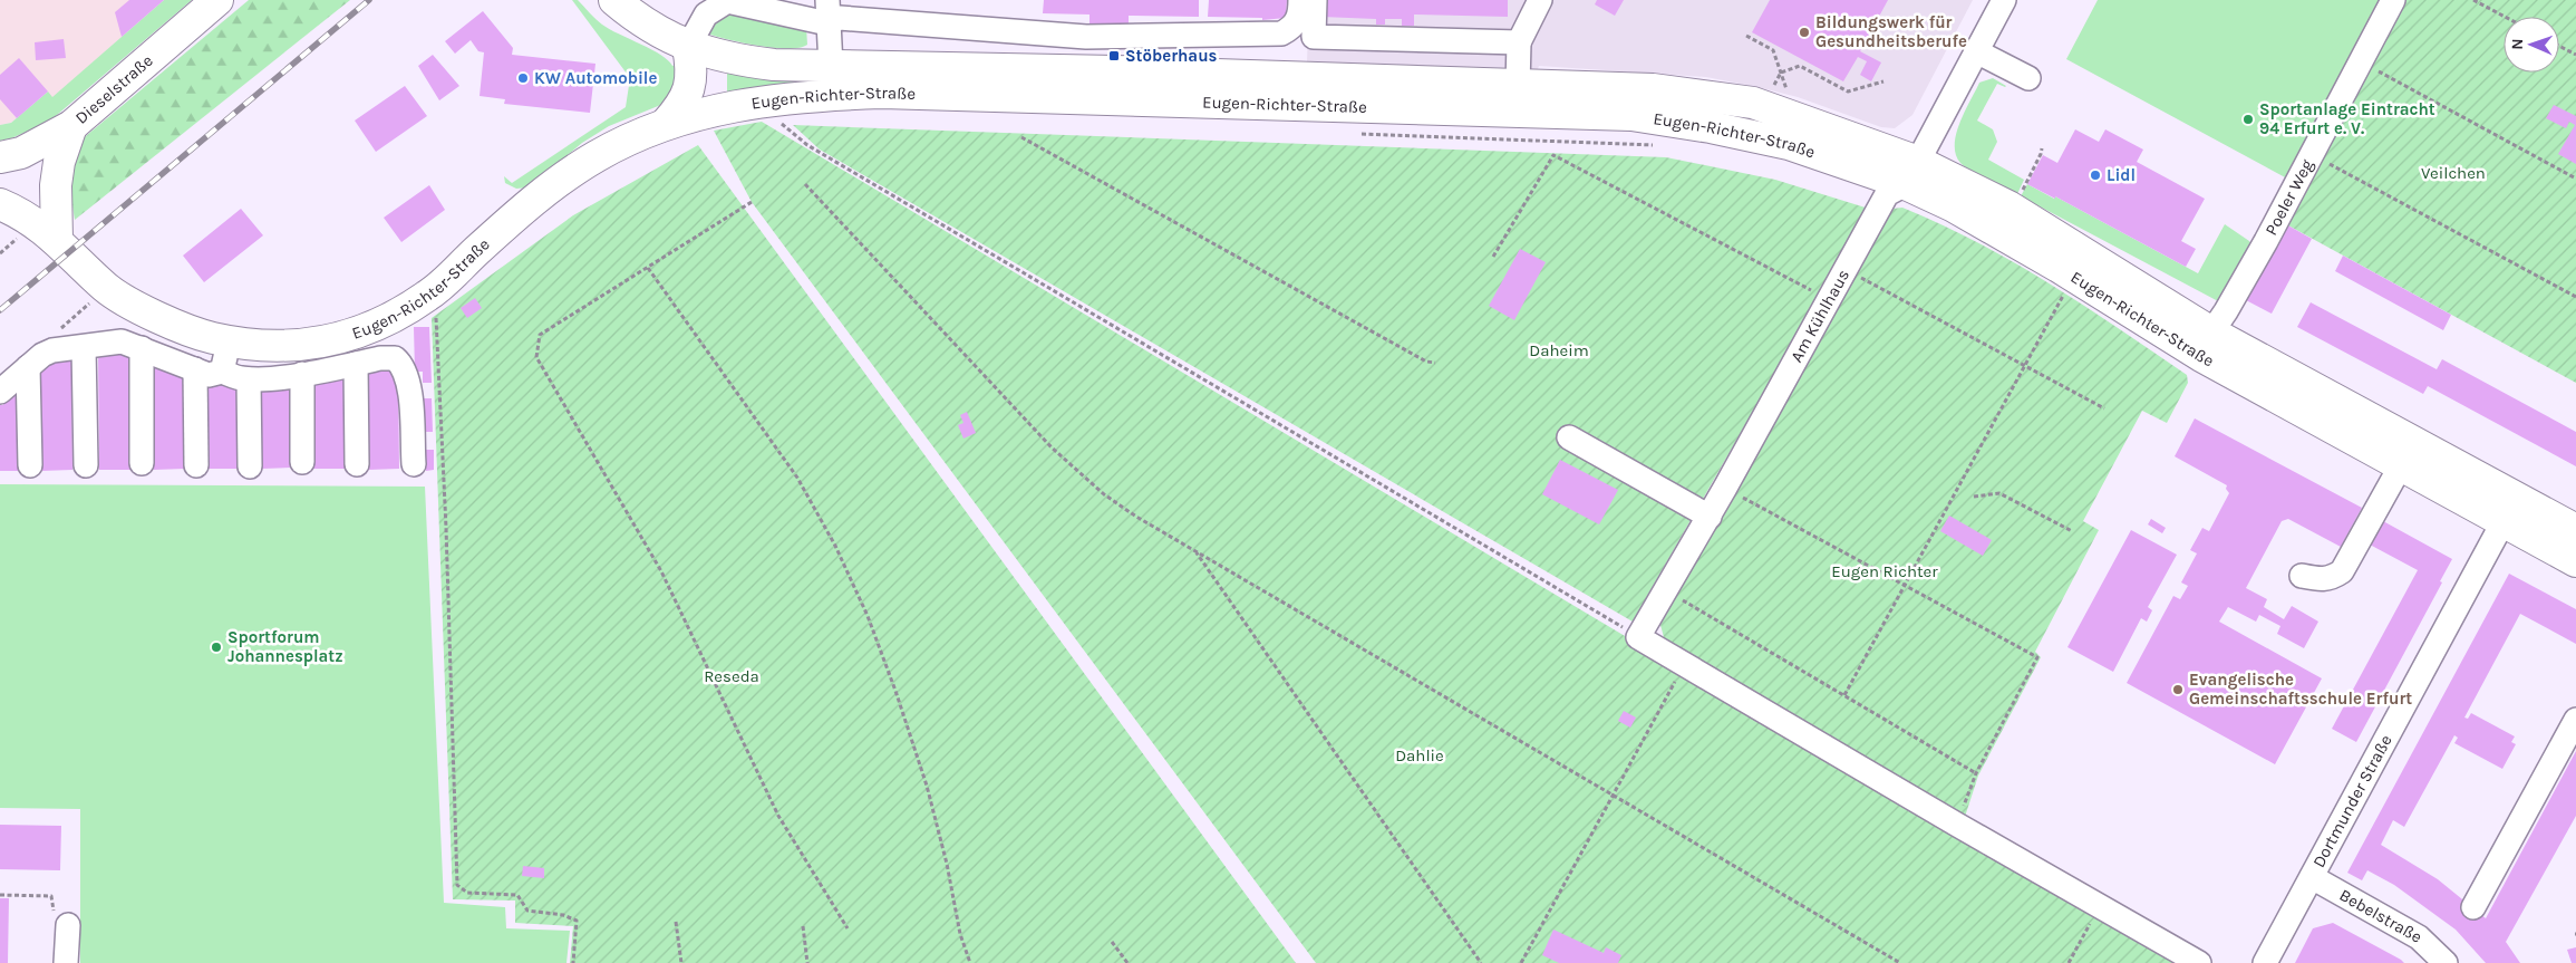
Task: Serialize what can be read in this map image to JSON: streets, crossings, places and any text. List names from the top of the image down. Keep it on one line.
{"streets":{"main road":["Dieselstraße","Eugen-Richter-Straße"],"street":["Poeler Weg","Am Kühlhaus","Dortmunder Straße","Bebelstraße"]},"crossings":[["Eugen-Richter-Straße","Poeler Weg"],["Eugen-Richter-Straße","Am Kühlhaus"],["Eugen-Richter-Straße","Dortmunder Straße"],["Dortmunder Straße","Bebelstraße"]],"parks":["Veilchen","Daheim","Eugen Richter","Reseda","Dahlie"],"places":{"other":["Bildungswerk für Gesundheitsberufe","KW Automobile","Sportanlage Eintracht 94 Erfurt e. V.","Lidl","Sportforum Johannesplatz","Evangelische Gemeinschaftsschule Erfurt"],"transit":["Stöberhaus"]},"north":"left"}
